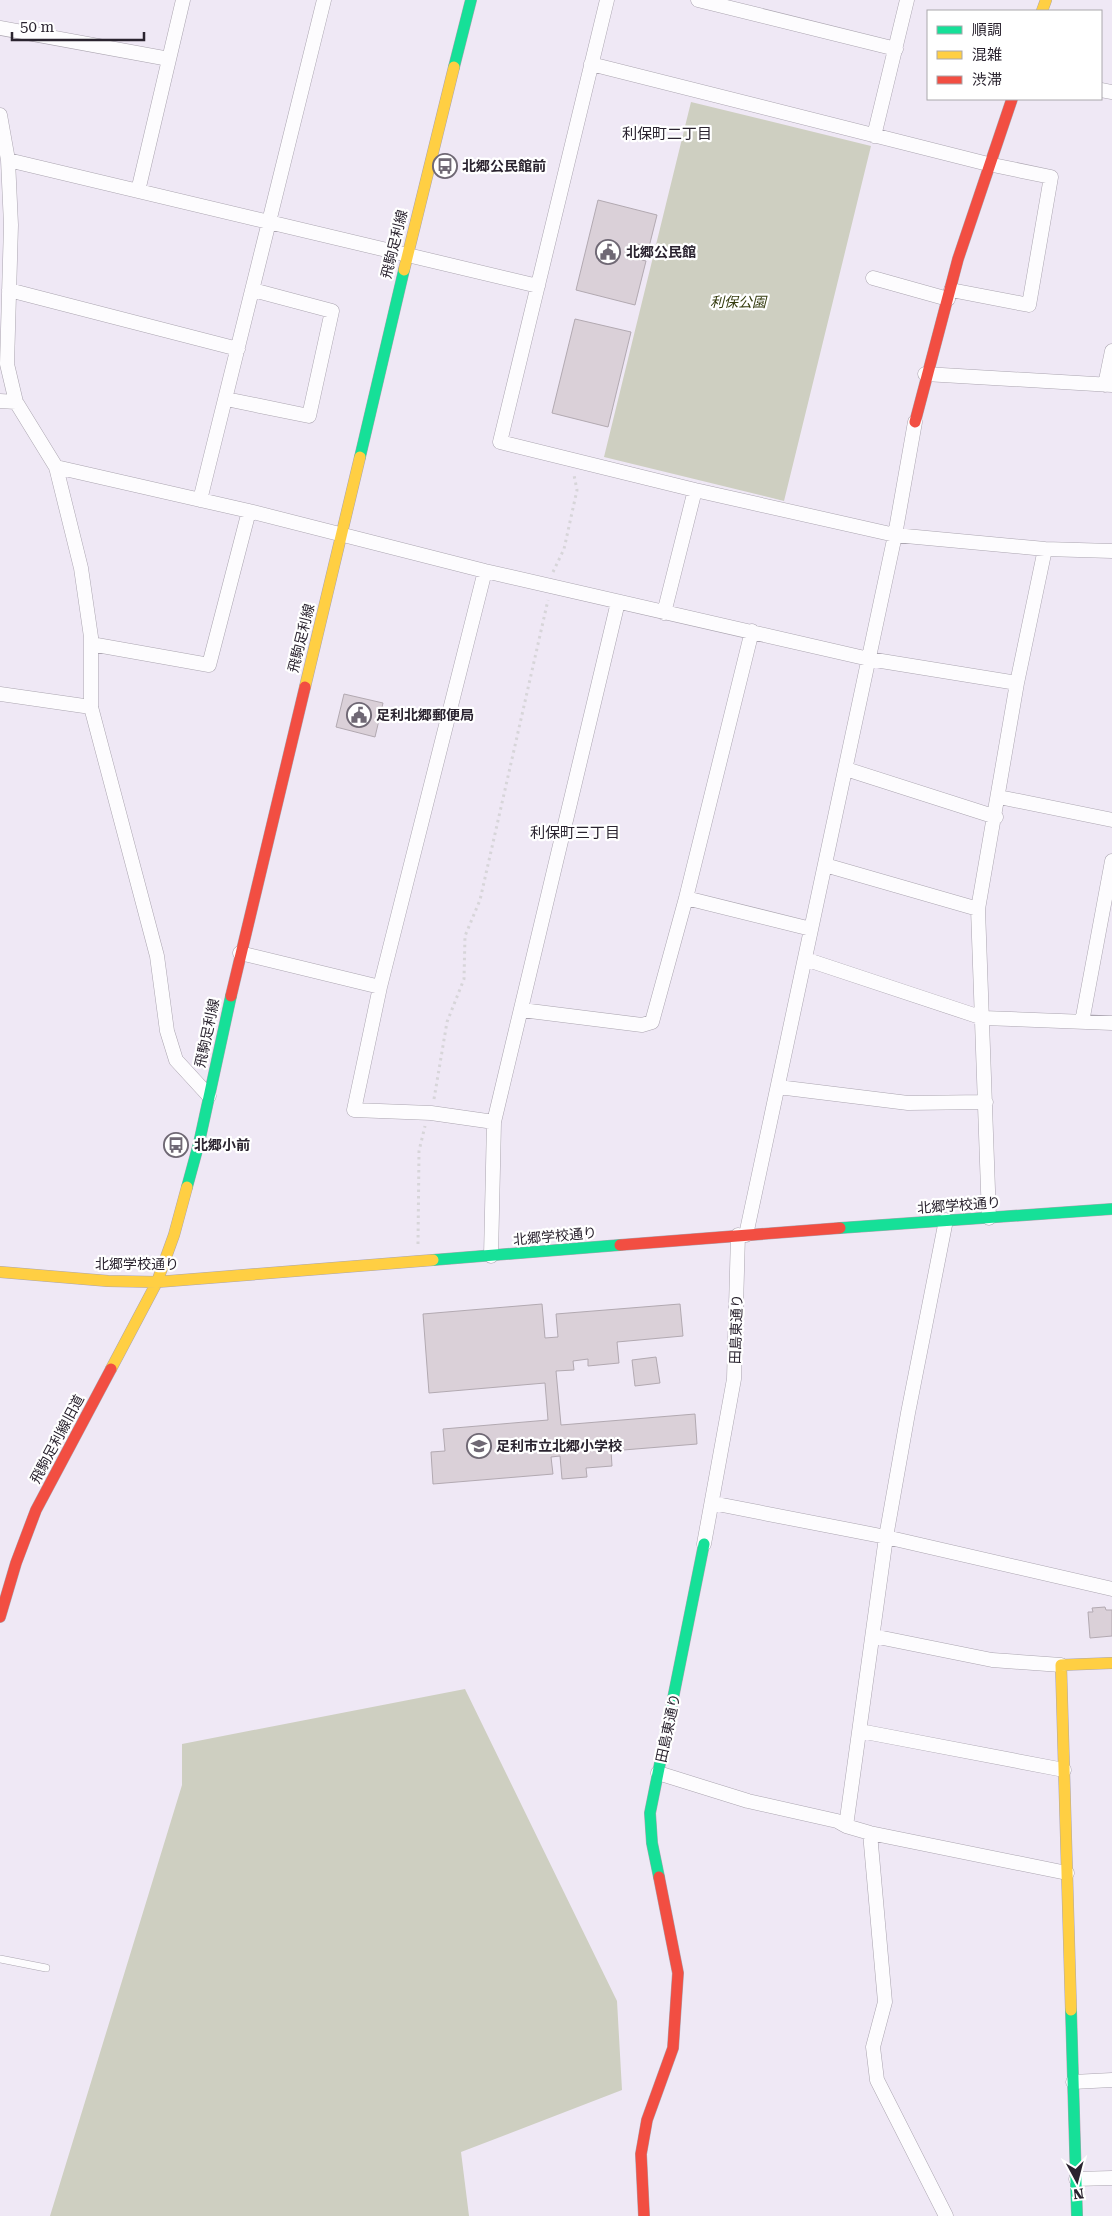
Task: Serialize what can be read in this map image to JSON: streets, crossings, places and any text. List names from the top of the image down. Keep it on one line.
{"streets":{"street":["飛駒足利線","北郷学校通り","田島東通り","飛駒足利線旧道"]},"crossings":[["飛駒足利線","北郷学校通り"],["飛駒足利線","飛駒足利線旧道"],["北郷学校通り","田島東通り"],["北郷学校通り","飛駒足利線旧道"]],"districts":["利保町二丁目","利保町三丁目"],"parks":["利保公園"],"places":{"bus stop":["北郷公民館前","北郷小前"],"public building":["北郷公民館","足利北郷郵便局"],"school or university":["足利市立北郷小学校"]},"legend":["順調","混雑","渋滞"],"scale_bar":"50 m","north":"bottom"}
